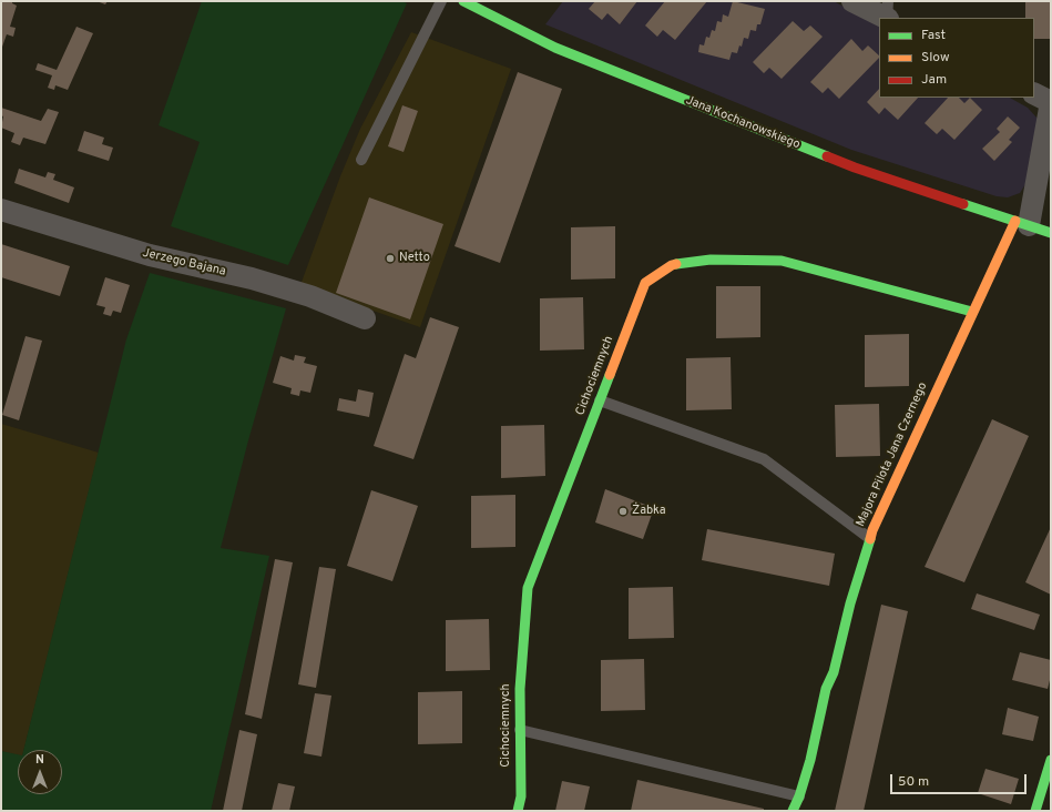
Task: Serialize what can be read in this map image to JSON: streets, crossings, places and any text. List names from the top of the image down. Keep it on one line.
{"streets":{"street":["Jana Kochanowskiego","Jerzego Bajana","Cichociemnych","Majora Pilota Jana Czernego"]},"crossings":[["Jana Kochanowskiego","Majora Pilota Jana Czernego"],["Cichociemnych","Majora Pilota Jana Czernego"]],"places":["Netto","Żabka"],"legend":["Fast","Slow","Jam"],"scale_bar":"50 m","north":"top"}
